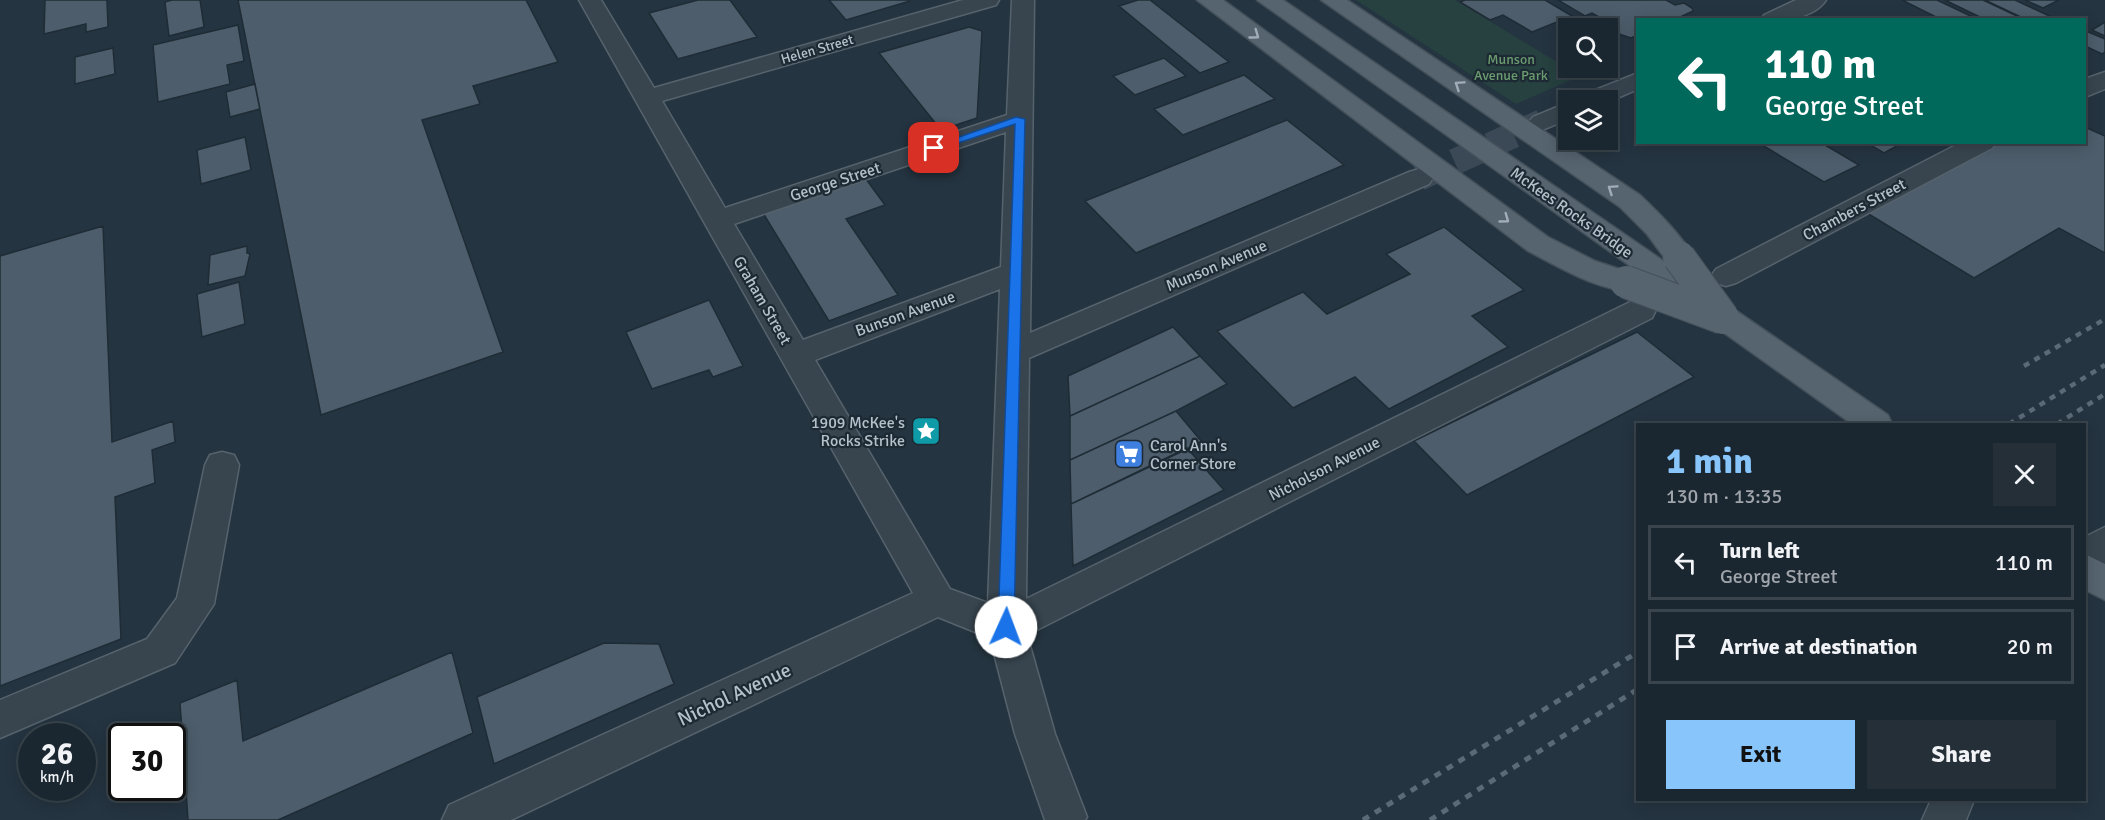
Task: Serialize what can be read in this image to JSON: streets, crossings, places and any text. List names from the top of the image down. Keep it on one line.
{"streets":{"main road":["McKees Rocks Bridge"],"street":["Helen Street","George Street","Chambers Street","Munson Avenue","Graham Street","Bunson Avenue","Nicholson Avenue","Nichol Avenue"]},"crossings":[["Helen Street","Graham Street"],["George Street","Graham Street"],["Graham Street","Bunson Avenue"],["Graham Street","Nichol Avenue"]],"parks":["Munson Avenue Park"],"places":{"place":["1909 McKee's Rocks Strike"],"supermarket":["Carol Ann's Corner Store"]},"page":{"turn":["110 m","George Street"],"heading":["1 min","130 m · 13:35"],"list":[{"name":"Turn left","note":"George Street","value":"110 m"},{"name":"Arrive at destination","value":"20 m"}],"buttons":["Exit","Share"],"speed":"26 km/h","limit":"30"}}
